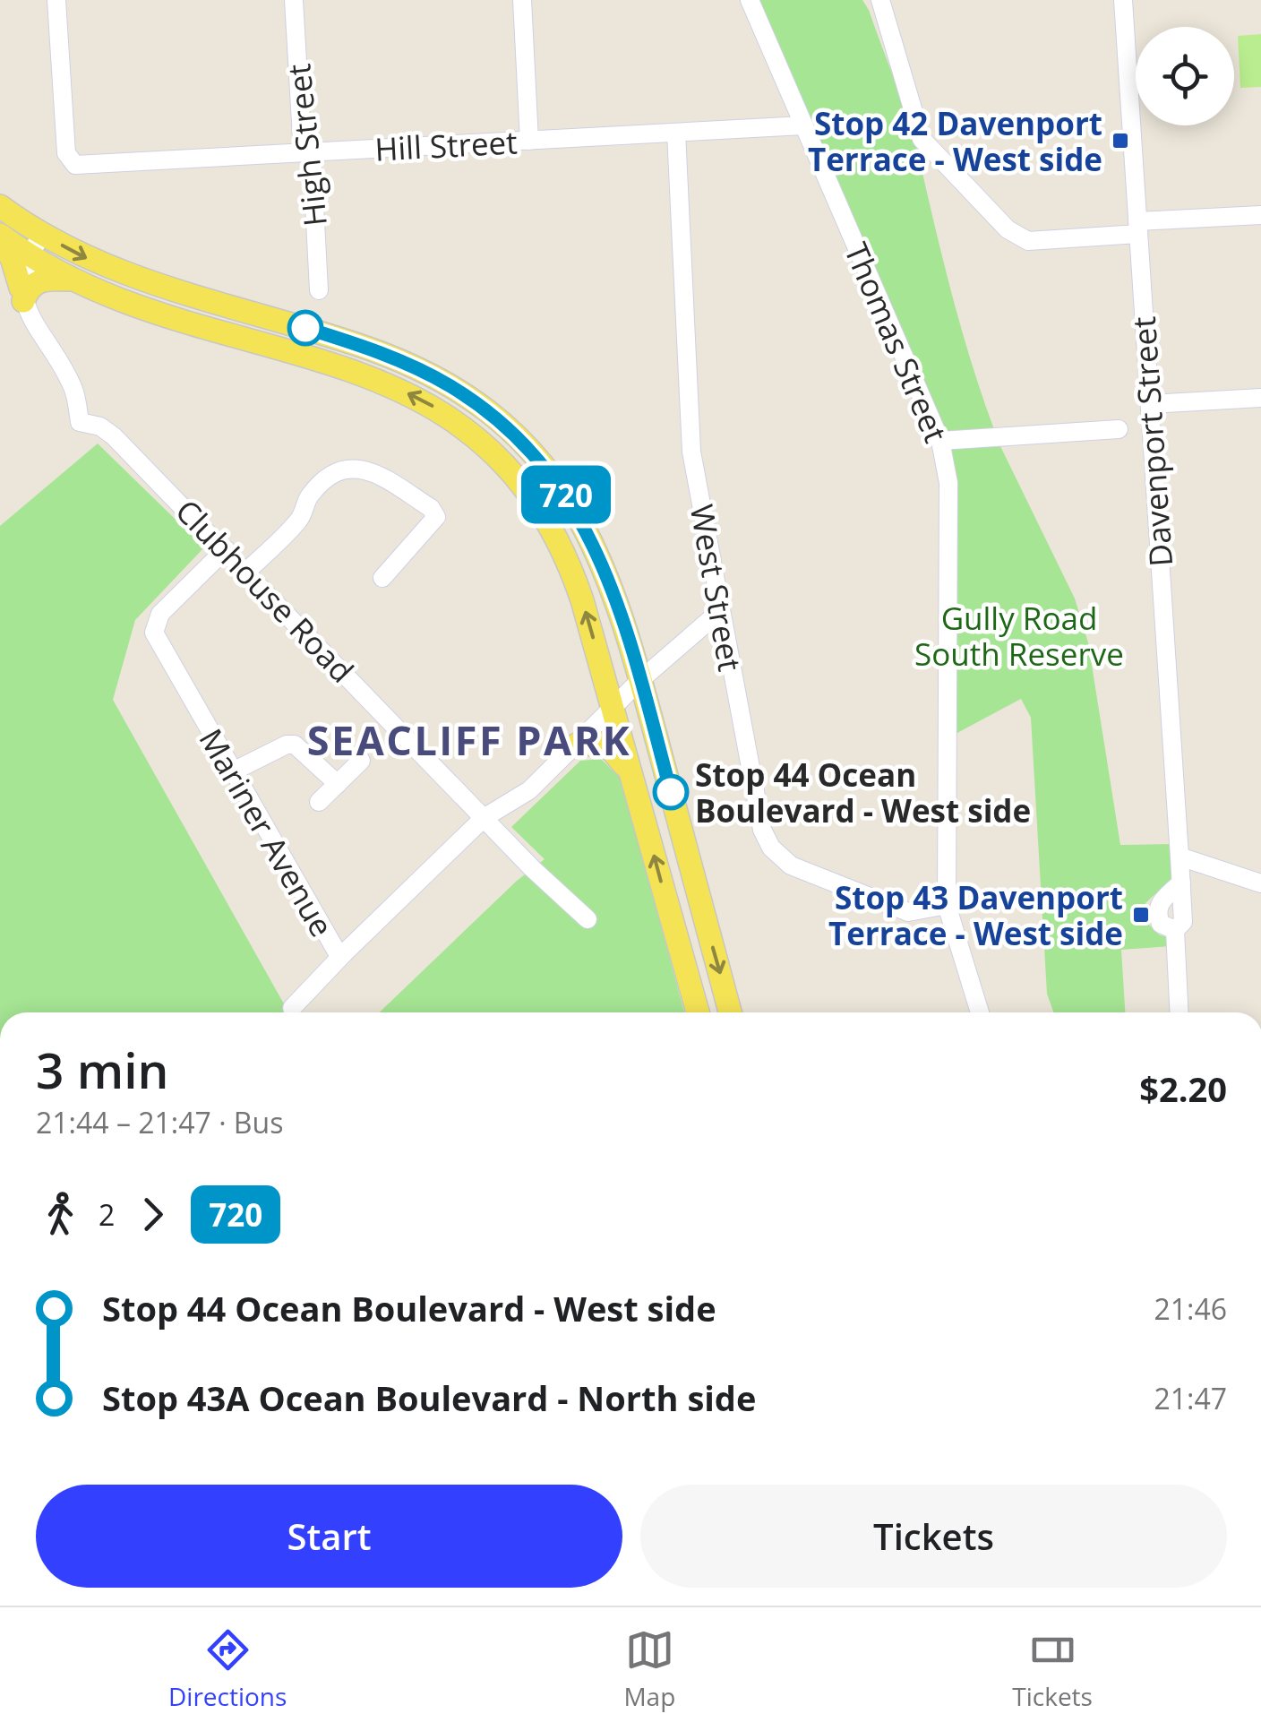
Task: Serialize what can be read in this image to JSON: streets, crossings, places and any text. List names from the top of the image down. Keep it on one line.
{"streets":{"street":["High Street","Hill Street","Thomas Street","Davenport Street","West Street","Clubhouse Road","Mariner Avenue"]},"crossings":[["High Street","Hill Street"],["Hill Street","Thomas Street"],["Hill Street","West Street"],["Thomas Street","West Street"],["West Street","Mariner Avenue"],["Clubhouse Road","Mariner Avenue"]],"districts":["SEACLIFF PARK"],"parks":["Gully Road South Reserve"],"places":{"transit":["Stop 42 Davenport Terrace - West side","Stop 43 Davenport Terrace - West side"],"other":["Stop 44 Ocean Boulevard - West side"]},"lines":["bus line 720"],"page":{"on_map":"720","heading":["3 min","21:44 – 21:47 · Bus","$2.20"],"legs":["2","720"],"list":[{"name":"Stop 44 Ocean Boulevard - West side","value":"21:46"},{"name":"Stop 43A Ocean Boulevard - North side","value":"21:47"}],"buttons":["Start","Tickets"],"tabs":["Directions","Map","Tickets"]}}
